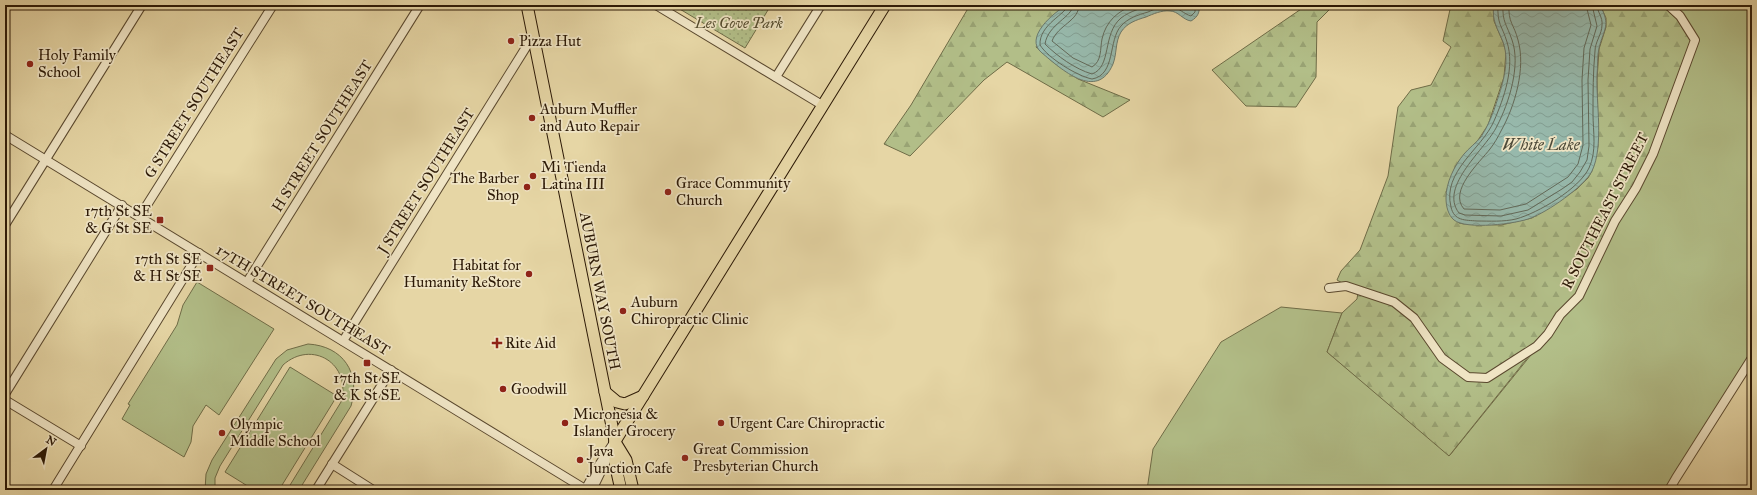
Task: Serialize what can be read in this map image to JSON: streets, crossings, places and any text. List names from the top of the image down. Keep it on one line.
{"streets":{"main road":["AUBURN WAY SOUTH"],"street":["G STREET SOUTHEAST","H STREET SOUTHEAST","J STREET SOUTHEAST","R SOUTHEAST STREET","17TH STREET SOUTHEAST"]},"crossings":[["G STREET SOUTHEAST","17TH STREET SOUTHEAST"],["H STREET SOUTHEAST","17TH STREET SOUTHEAST"],["J STREET SOUTHEAST","AUBURN WAY SOUTH"],["J STREET SOUTHEAST","17TH STREET SOUTHEAST"]],"water":["White Lake"],"parks":["Les Gove Park"],"places":{"other":["Pizza Hut","Holy Family School","Auburn Muffler and Auto Repair","Mi Tienda Latina III","The Barber Shop","Grace Community Church","Habitat for Humanity ReStore","Auburn Chiropractic Clinic","Goodwill","Micronesia & Islander Grocery","Urgent Care Chiropractic","Olympic Middle School","Great Commission Presbyterian Church","Java Junction Cafe"],"transit":["17th St SE & G St SE","17th St SE & H St SE","17th St SE & K St SE"],"health":["Rite Aid"]},"north":"top right"}
